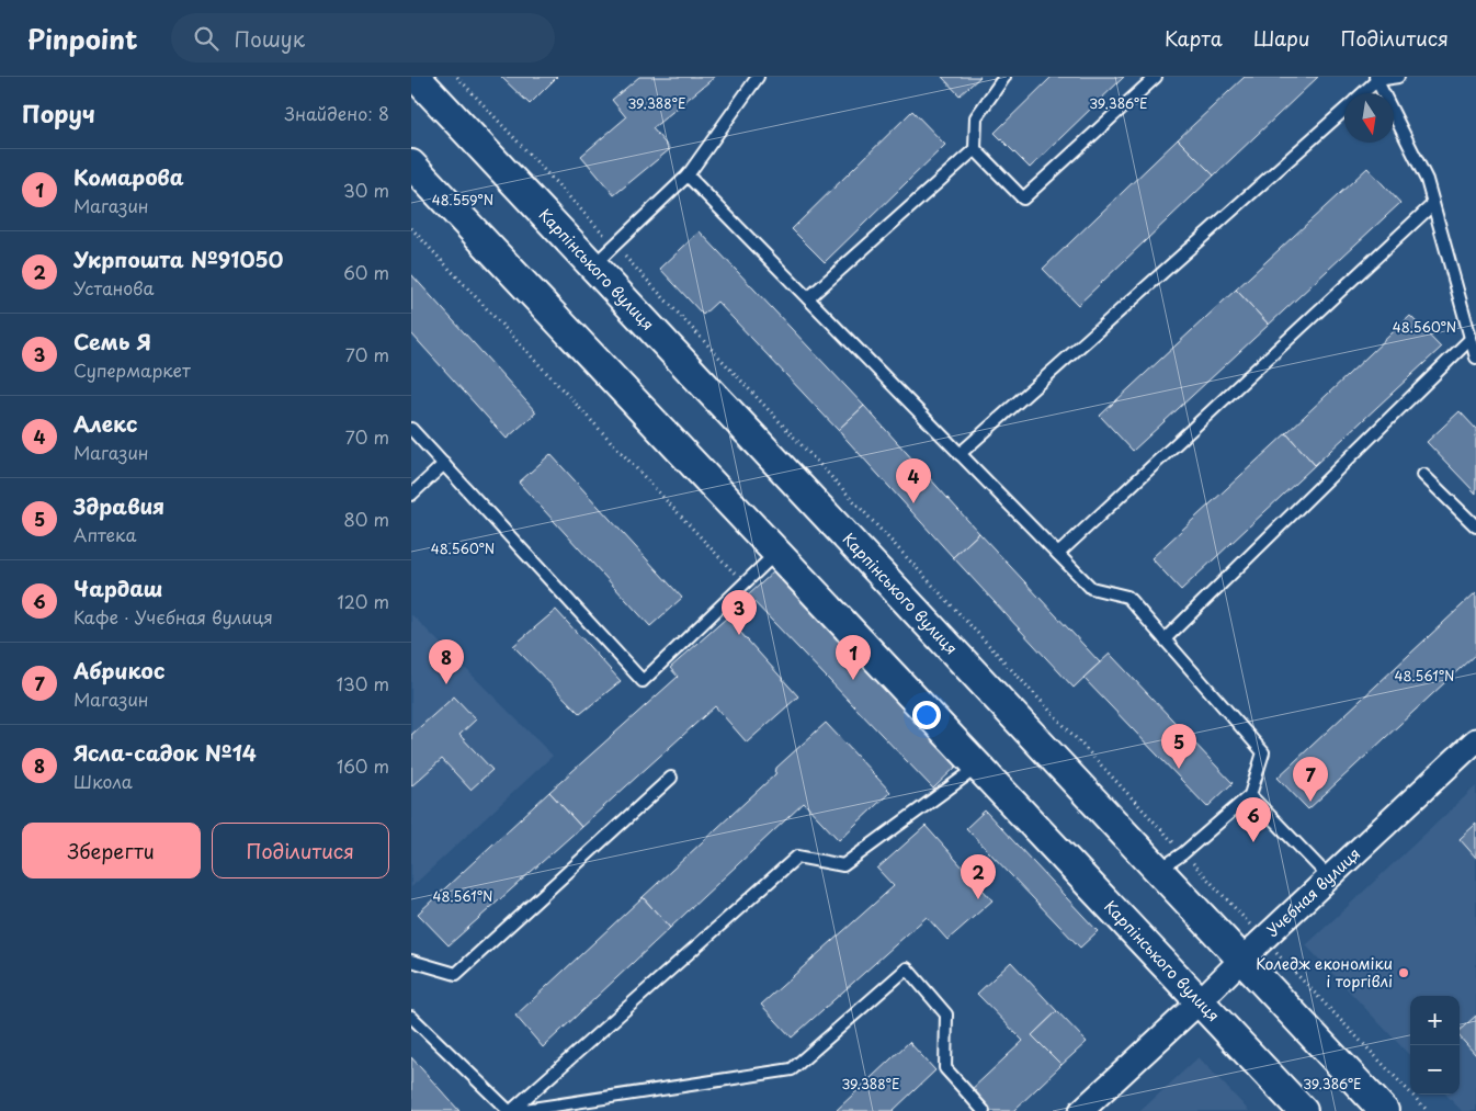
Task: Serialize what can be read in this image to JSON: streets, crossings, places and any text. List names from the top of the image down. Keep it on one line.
{"streets":{"street":["Карпінського вулиця","Учєбная вулиця"]},"crossings":[["Карпінського вулиця","Учєбная вулиця"]],"places":["Коледж економіки і торгівлі"],"north":"bottom","page":{"header":"Pinpoint","search":"Пошук","nav":["Карта","Шари","Поділитися"],"heading":["Поруч","Знайдено: 8"],"list":[{"mark":"1","name":"Комарова","note":"Магазин","value":"30 m"},{"mark":"2","name":"Укрпошта №91050","note":"Установа","value":"60 m"},{"mark":"3","name":"Семь Я","note":"Супермаркет","value":"70 m"},{"mark":"4","name":"Алекс","note":"Магазин","value":"70 m"},{"mark":"5","name":"Здравия","note":"Аптека","value":"80 m"},{"mark":"6","name":"Чардаш","note":"Кафе · Учєбная вулиця","value":"120 m"},{"mark":"7","name":"Абрикос","note":"Магазин","value":"130 m"},{"mark":"8","name":"Ясла-садок №14","note":"Школа","value":"160 m"}],"pins":["4","3","1","8","5","7","6","2"],"buttons":["Зберегти","Поділитися"],"map_buttons":["+","−"]},"coordinates":["39.388°E","39.386°E","48.559°N","48.560°N","48.561°N"]}
